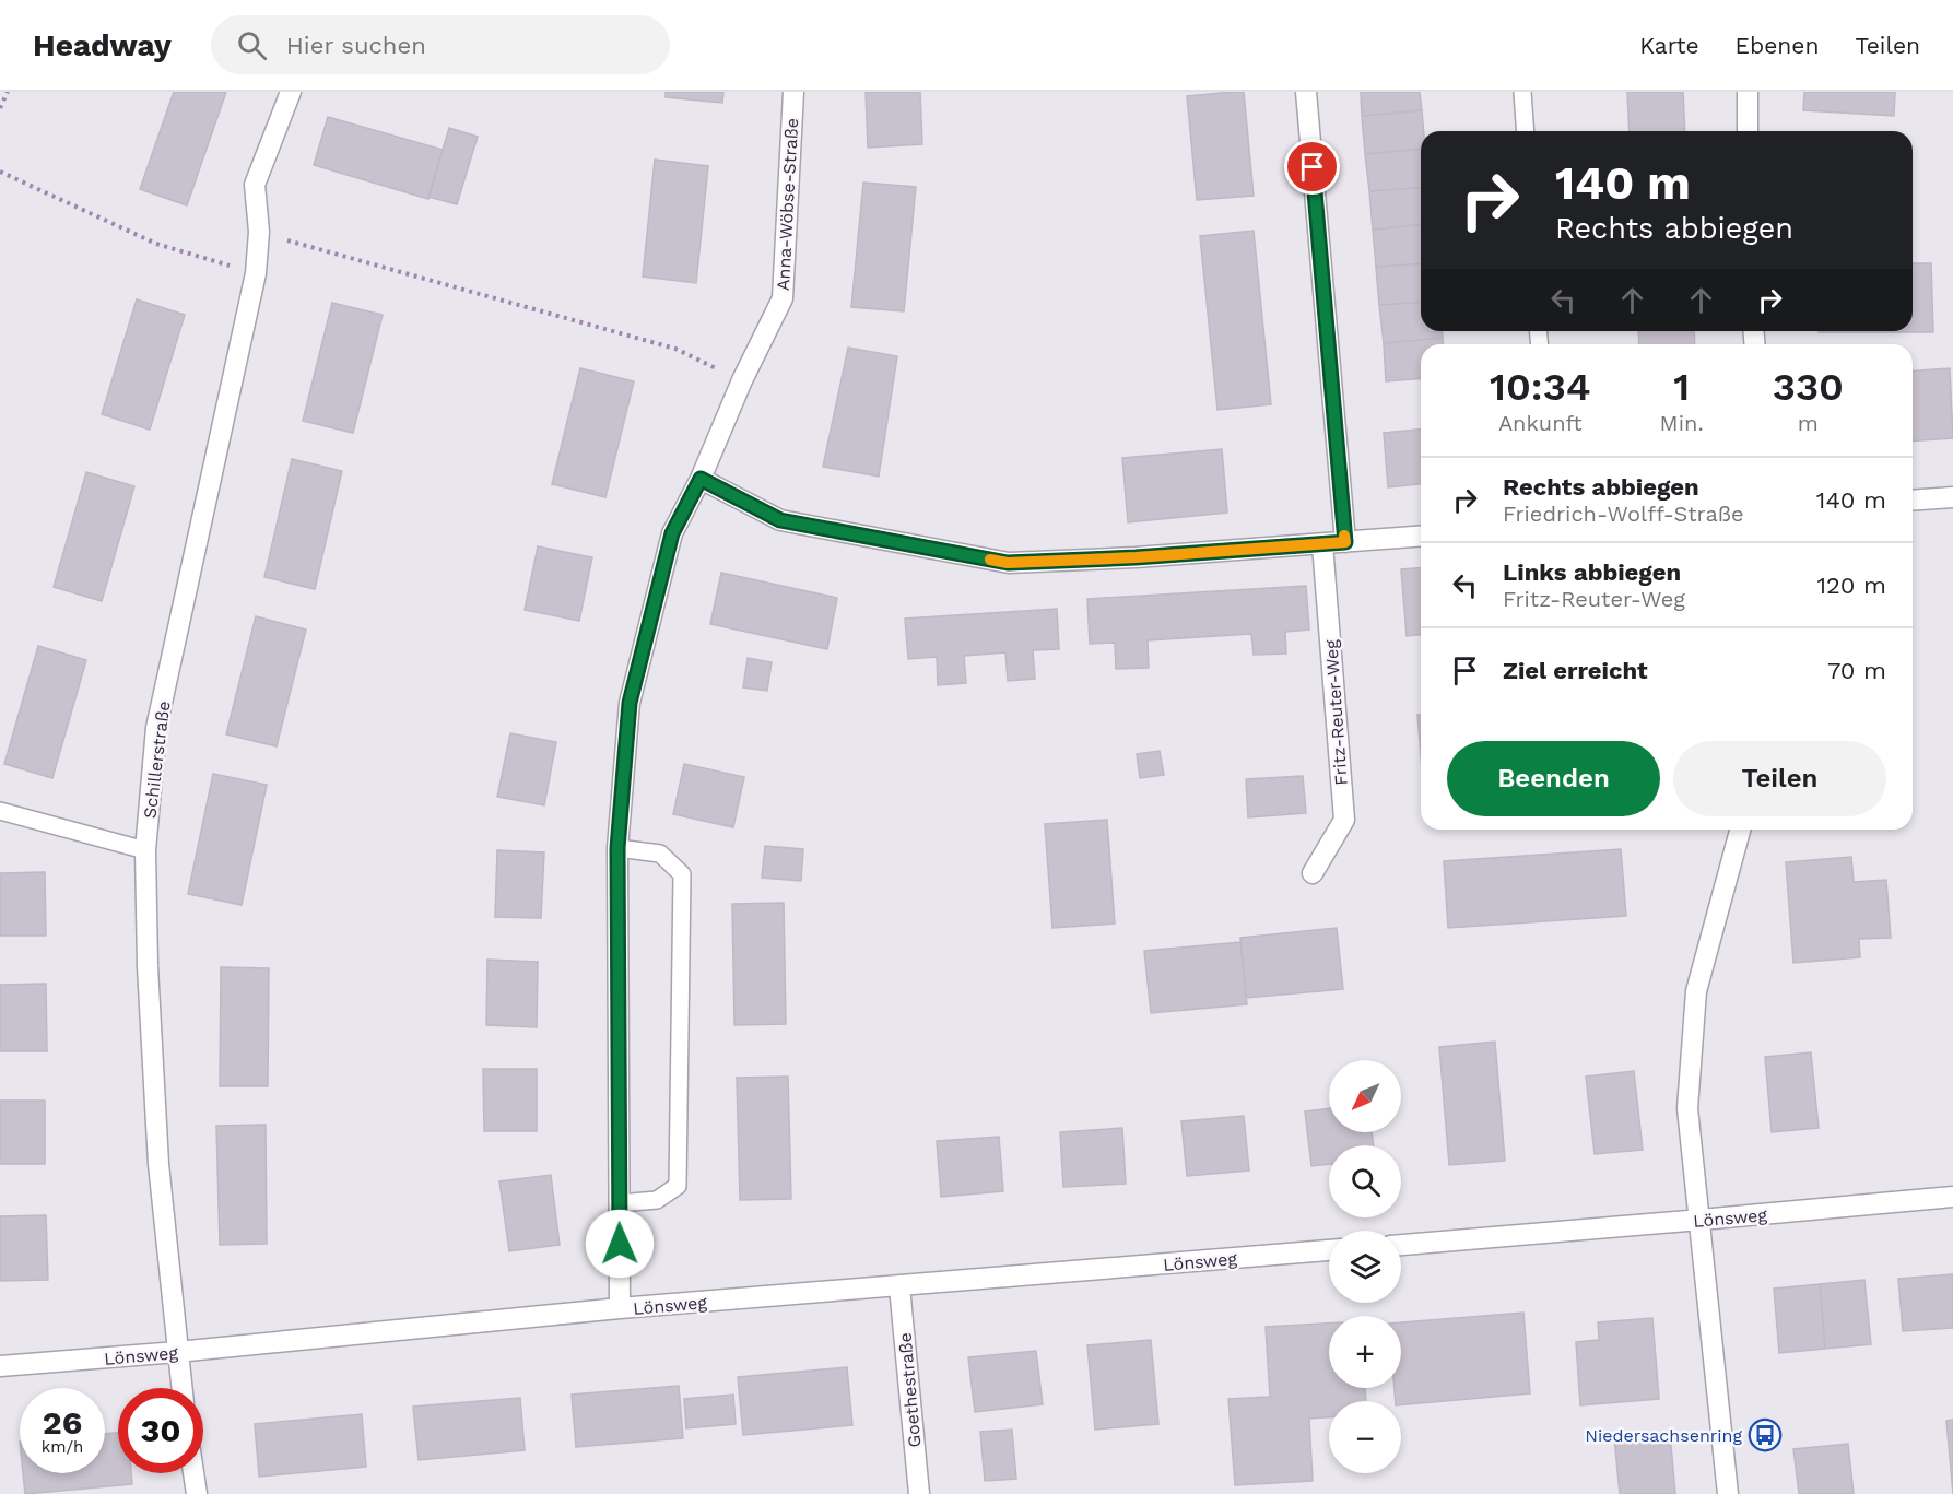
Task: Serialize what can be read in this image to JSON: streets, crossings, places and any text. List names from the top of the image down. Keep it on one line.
{"streets":{"street":["Anna-Wöbse-Straße","Fritz-Reuter-Weg","Schillerstraße","Lönsweg","Goethestraße"]},"crossings":[["Anna-Wöbse-Straße","Lönsweg"],["Schillerstraße","Lönsweg"],["Lönsweg","Goethestraße"]],"places":{"bus stop":["Niedersachsenring"]},"north":"bottom left","page":{"header":"Headway","search":"Hier suchen","nav":["Karte","Ebenen","Teilen"],"turn":["140 m","Rechts abbiegen"],"eta":["10:34","Ankunft","1","Min.","330","m"],"list":[{"name":"Rechts abbiegen","note":"Friedrich-Wolff-Straße","value":"140 m"},{"name":"Links abbiegen","note":"Fritz-Reuter-Weg","value":"120 m"},{"name":"Ziel erreicht","value":"70 m"}],"buttons":["Beenden","Teilen"],"map_buttons":["+","−"],"speed":"26 km/h","limit":"30"}}
